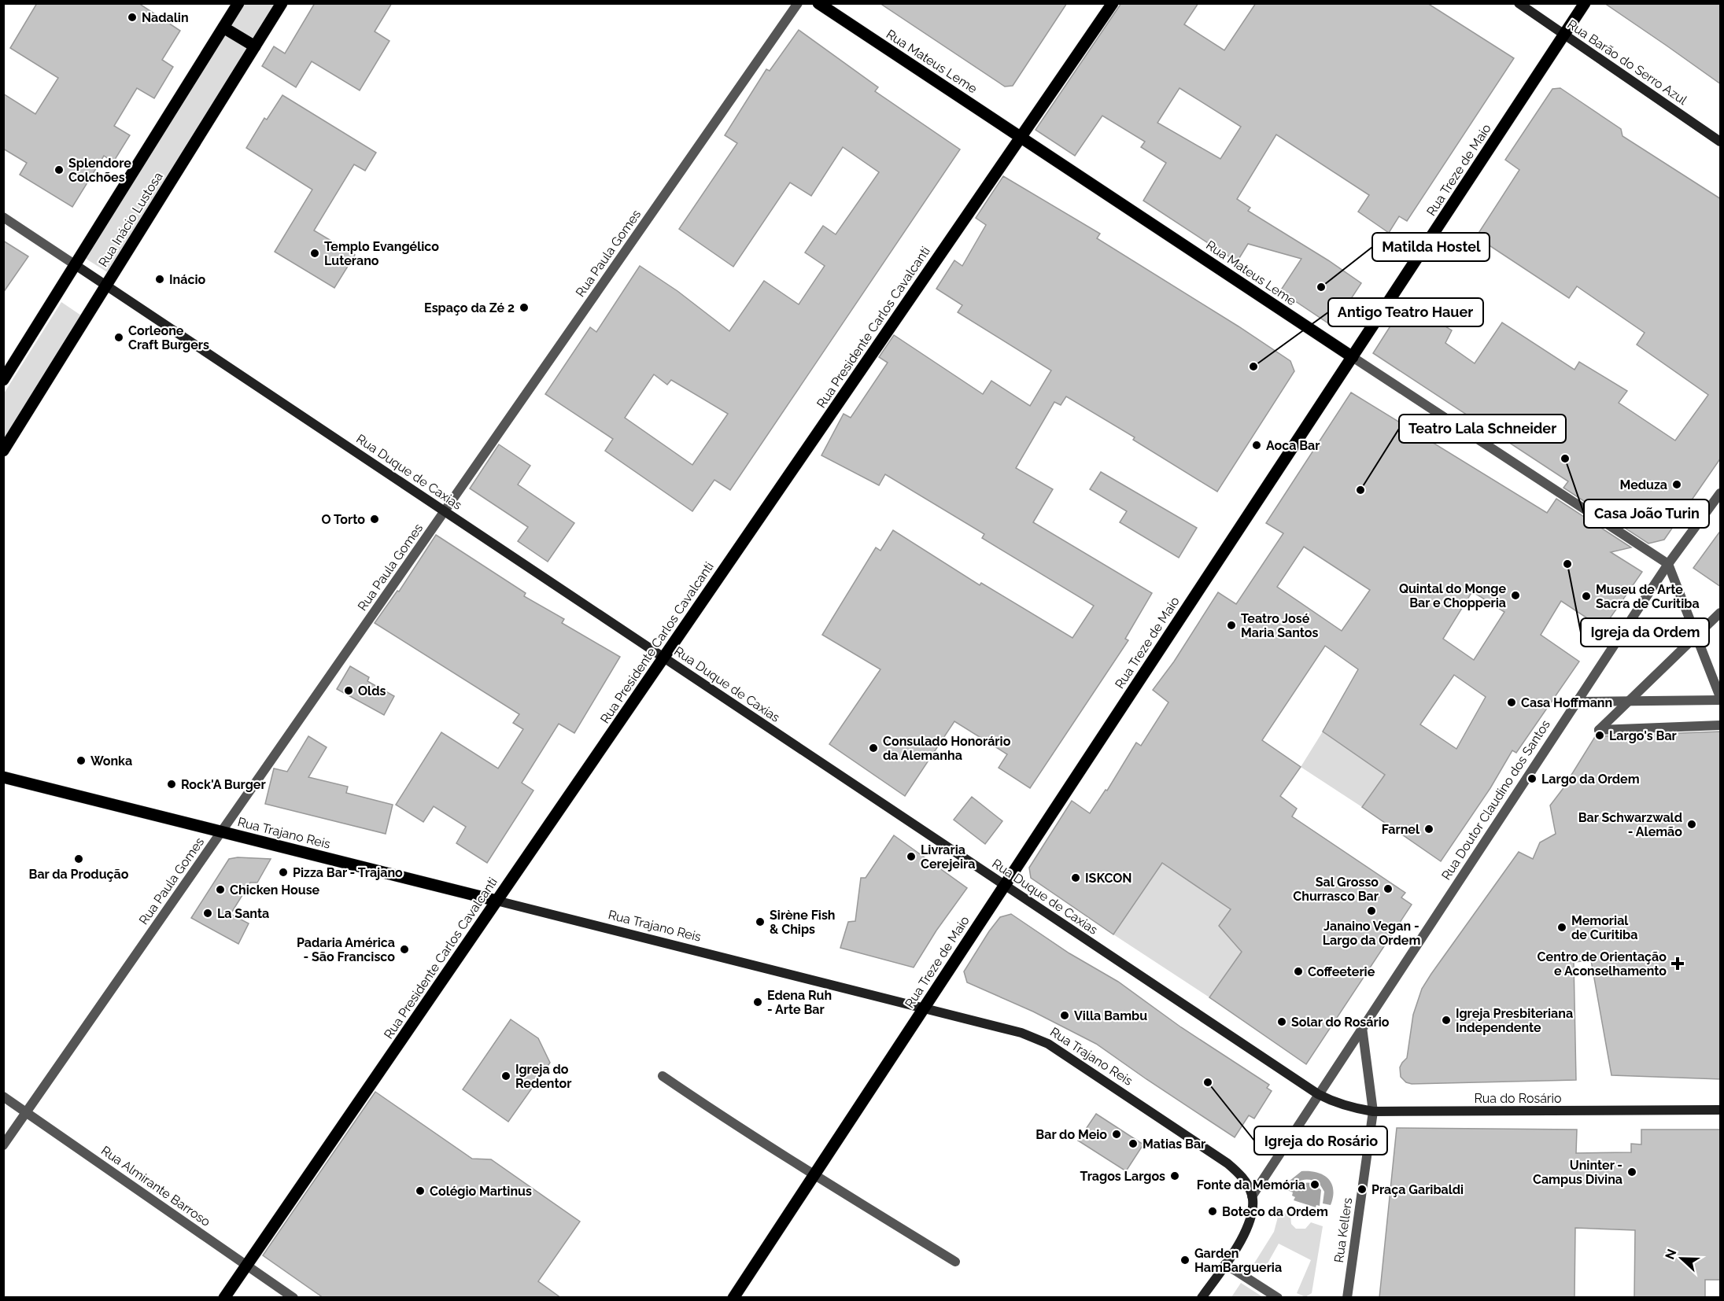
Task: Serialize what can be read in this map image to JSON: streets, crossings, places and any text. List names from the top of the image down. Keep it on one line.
{"streets":{"main road":["Rua Mateus Leme","Rua Treze de Maio","Rua Inácio Lustosa","Rua Presidente Carlos Cavalcanti","Rua Trajano Reis"],"street":["Rua Barão do Serro Azul","Rua Paula Gomes","Rua Duque de Caxias","Rua Doutor Claudino dos Santos","Rua do Rosário","Rua Almirante Barroso","Rua Kellers"]},"crossings":[["Rua Mateus Leme","Rua Treze de Maio"],["Rua Mateus Leme","Rua Presidente Carlos Cavalcanti"],["Rua Mateus Leme","Rua Doutor Claudino dos Santos"],["Rua Barão do Serro Azul","Rua Treze de Maio"],["Rua Treze de Maio","Rua Duque de Caxias"],["Rua Treze de Maio","Rua Trajano Reis"],["Rua Inácio Lustosa","Rua Duque de Caxias"],["Rua Paula Gomes","Rua Duque de Caxias"],["Rua Paula Gomes","Rua Trajano Reis"],["Rua Paula Gomes","Rua Almirante Barroso"],["Rua Presidente Carlos Cavalcanti","Rua Duque de Caxias"],["Rua Presidente Carlos Cavalcanti","Rua Trajano Reis"],["Rua Presidente Carlos Cavalcanti","Rua Almirante Barroso"],["Rua Duque de Caxias","Rua Doutor Claudino dos Santos"],["Rua Duque de Caxias","Rua do Rosário"],["Rua Doutor Claudino dos Santos","Rua Trajano Reis"],["Rua Doutor Claudino dos Santos","Rua do Rosário"],["Rua do Rosário","Rua Kellers"]],"places":{"other":["Nadalin","Splendore Colchões","Templo Evangélico Luterano","Inácio","Matilda Hostel","Espaço da Zé 2","Corleone Craft Burgers","Antigo Teatro Hauer","Aoca Bar","Casa João Turin","Meduza","Teatro Lala Schneider","O Torto","Igreja da Ordem","Quintal do Monge Bar e Chopperia","Museu de Arte Sacra de Curitiba","Teatro José Maria Santos","Olds","Casa Hoffmann","Largo's Bar","Consulado Honorário da Alemanha","Wonka","Largo da Ordem","Rock'A Burger","Bar Schwarzwald - Alemão","Farnel","Livraria Cerejeira","Bar da Produção","Pizza Bar - Trajano","ISKCON","Sal Grosso Churrasco Bar","Chicken House","Janaino Vegan - Largo da Ordem","La Santa","Sirène Fish & Chips","Memorial de Curitiba","Padaria América - São Francisco","Coffeeterie","Edena Ruh - Arte Bar","Villa Bambu","Igreja Presbiteriana Independente","Solar do Rosário","Igreja do Redentor","Igreja do Rosário","Bar do Meio","Matias Bar","Uninter - Campus Divina","Tragos Largos","Fonte da Memória","Praça Garibaldi","Colégio Martinus","Boteco da Ordem","Garden HamBargueria"],"health":["Centro de Orientação e Aconselhamento"]},"north":"left"}
